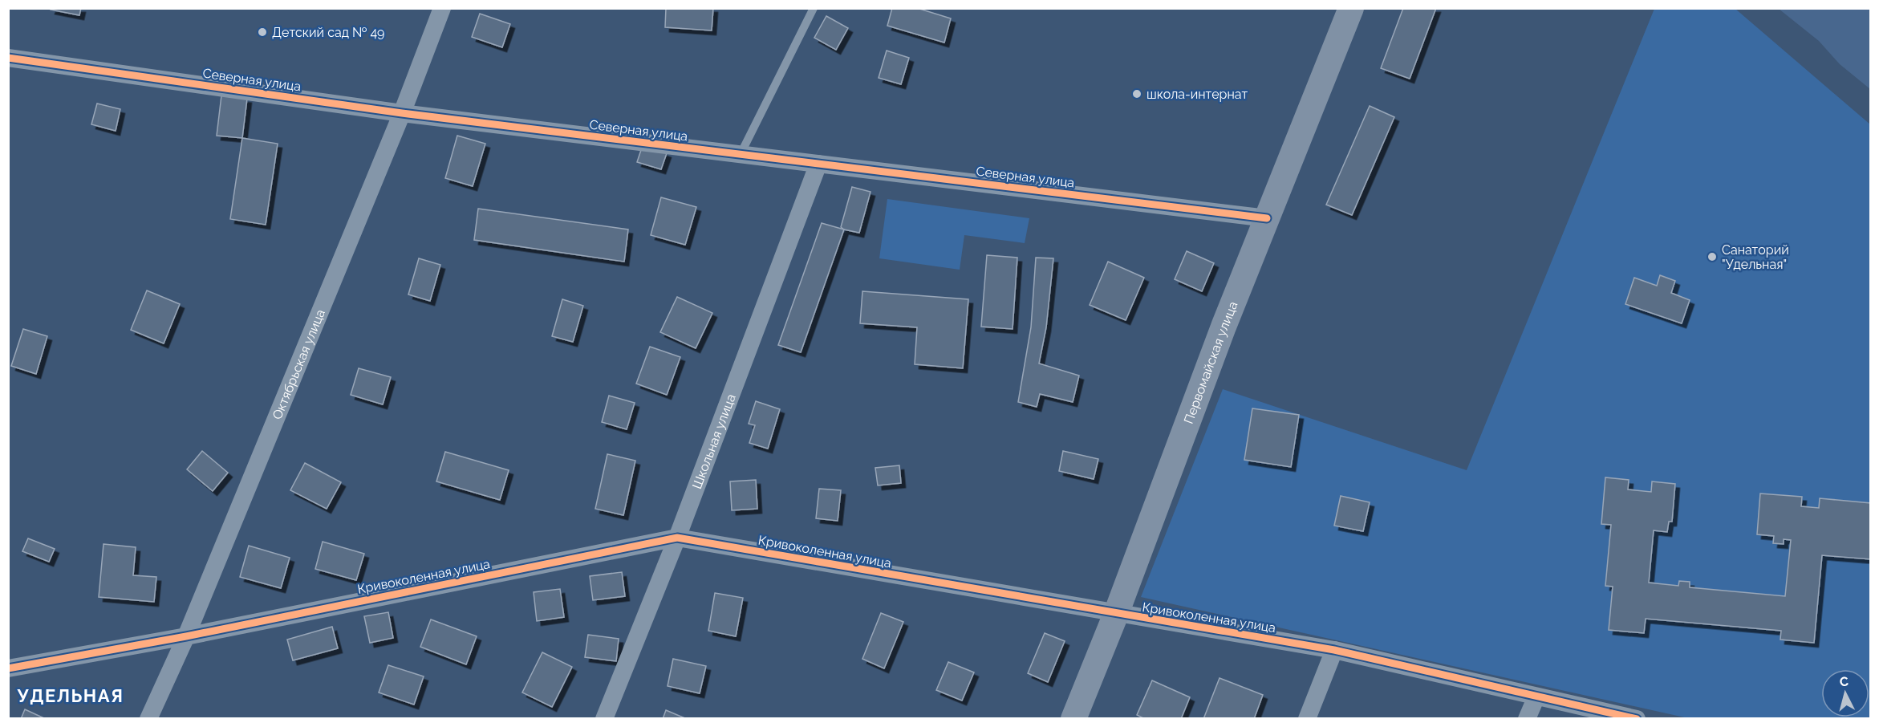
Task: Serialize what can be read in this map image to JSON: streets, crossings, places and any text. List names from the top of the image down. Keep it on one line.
{"streets":{"main road":["Первомайская улица"],"street":["Северная улица","Октябрьская улица","Школьная улица","Кривоколенная улица"]},"crossings":[["Северная улица","Первомайская улица"],["Северная улица","Октябрьская улица"],["Северная улица","Школьная улица"],["Первомайская улица","Кривоколенная улица"],["Октябрьская улица","Кривоколенная улица"],["Школьная улица","Кривоколенная улица"]],"districts":["УДЕЛЬНАЯ"],"places":["Детский сад № 49","школа-интернат","Санаторий \"Удельная\""],"north":"top"}
